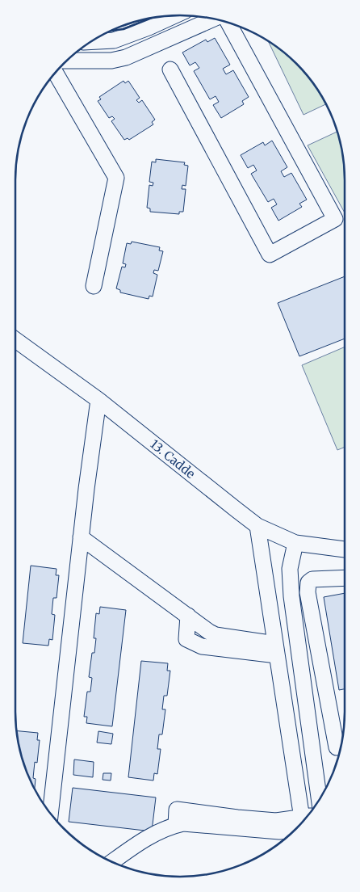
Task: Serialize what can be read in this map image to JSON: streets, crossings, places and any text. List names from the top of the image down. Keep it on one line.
{"streets":{"street":["13. Cadde"]}}
